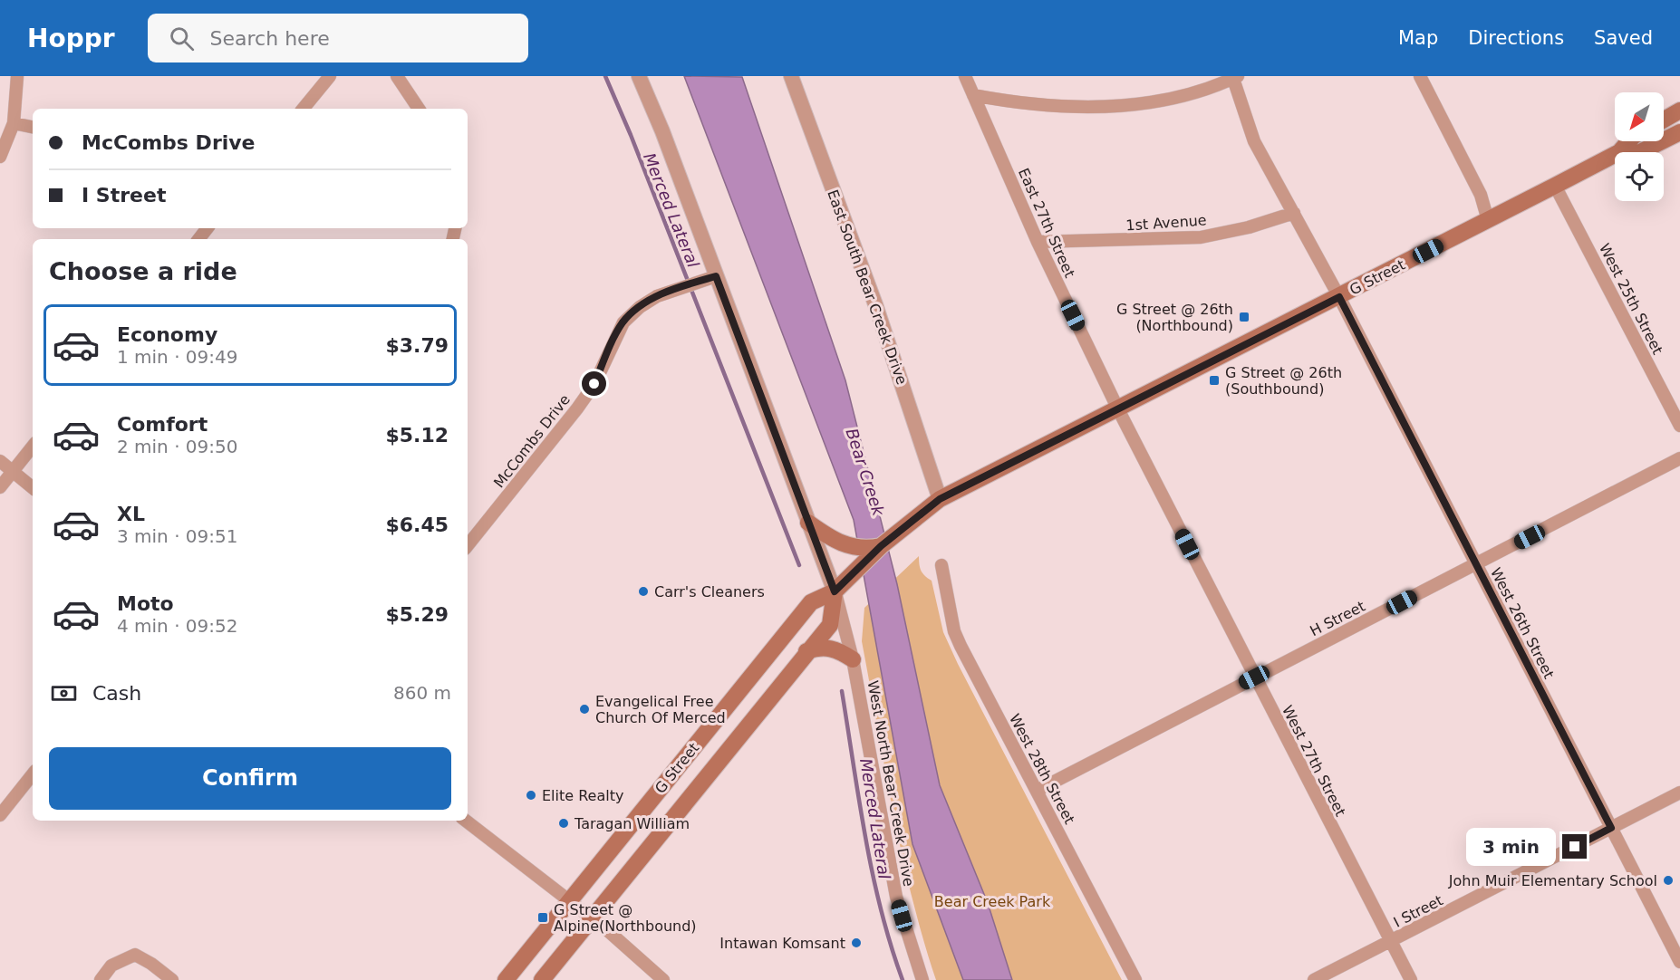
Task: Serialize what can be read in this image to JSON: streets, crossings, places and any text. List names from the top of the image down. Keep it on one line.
{"streets":{"main road":["G Street"],"street":["East 27th Street","1st Avenue","East South Bear Creek Drive","West 25th Street","McCombs Drive","H Street","West 26th Street","West 27th Street","West 28th Street","West North Bear Creek Drive","I Street"]},"crossings":[["East 27th Street","1st Avenue"],["East 27th Street","G Street"],["East 27th Street","West 27th Street"],["1st Avenue","West 26th Street"],["G Street","East South Bear Creek Drive"],["G Street","West 25th Street"],["G Street","West 26th Street"],["G Street","West 27th Street"],["G Street","West North Bear Creek Drive"],["H Street","West 26th Street"],["H Street","West 27th Street"],["H Street","West 28th Street"],["West 26th Street","I Street"],["West 27th Street","I Street"]],"water":["Merced Lateral","Bear Creek"],"parks":["Bear Creek Park"],"places":{"transit":["G Street @ 26th (Northbound)","G Street @ 26th (Southbound)","G Street @ Alpine(Northbound)"],"other":["Carr's Cleaners","Evangelical Free Church Of Merced","Elite Realty","Taragan William","John Muir Elementary School","Intawan Komsant"]},"north":"bottom left","page":{"header":"Hoppr","search":"Search here","nav":["Map","Directions","Saved"],"banner":["McCombs Drive","I Street"],"heading":"Choose a ride","list":[{"name":"Economy","note":"1 min · 09:49","value":"$3.79"},{"name":"Comfort","note":"2 min · 09:50","value":"$5.12"},{"name":"XL","note":"3 min · 09:51","value":"$6.45"},{"name":"Moto","note":"4 min · 09:52","value":"$5.29"}],"pay":["Cash","860 m"],"buttons":"Confirm","bubble":"3 min"}}
